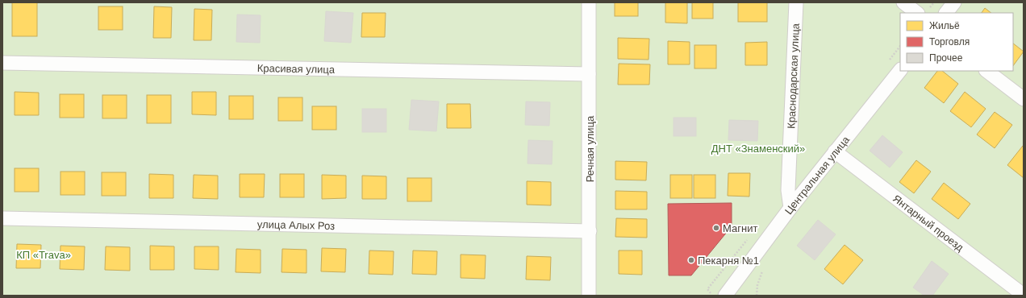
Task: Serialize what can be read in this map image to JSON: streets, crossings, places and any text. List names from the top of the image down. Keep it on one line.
{"streets":{"street":["Красивая улица","Краснодарская улица","Речная улица","Центральная улица","Янтарный проезд","улица Алых Роз"]},"crossings":[["Красивая улица","Речная улица"],["Краснодарская улица","Центральная улица"],["Речная улица","улица Алых Роз"],["Центральная улица","Янтарный проезд"]],"parks":["ДНТ «Знаменский»","КП «Trava»"],"places":["Магнит","Пекарня №1"],"legend":["Жильё","Торговля","Прочее"]}
